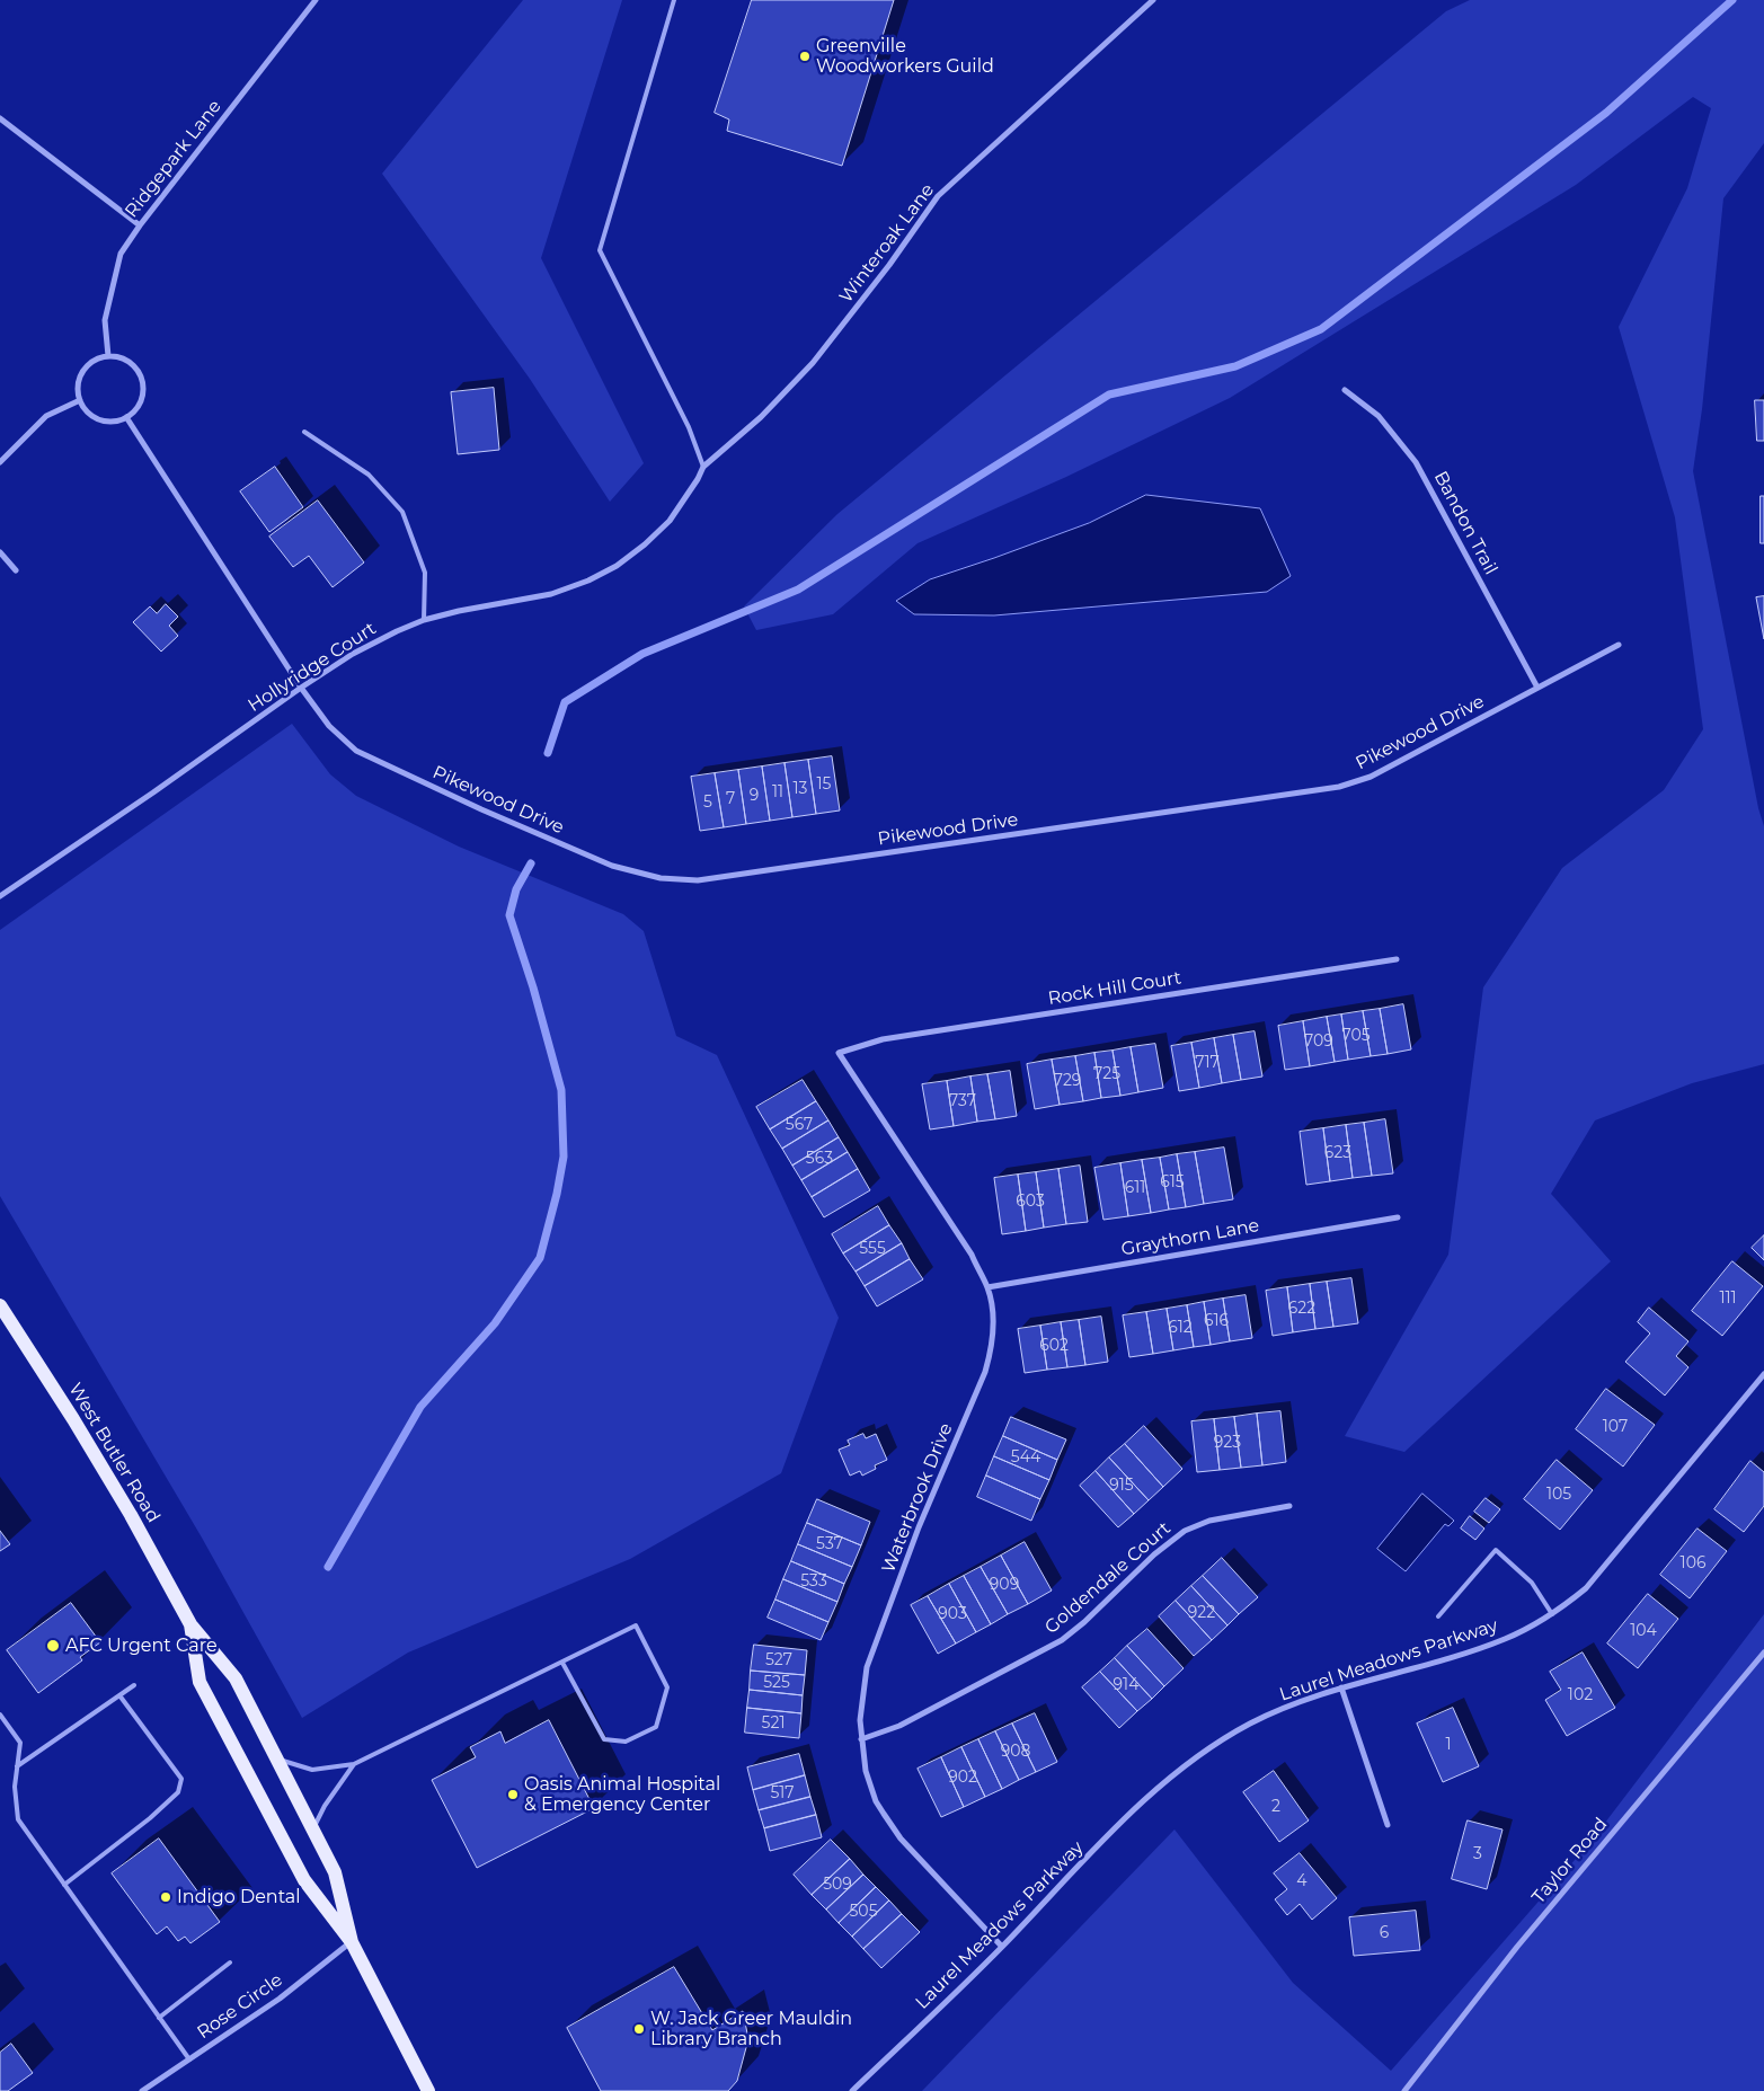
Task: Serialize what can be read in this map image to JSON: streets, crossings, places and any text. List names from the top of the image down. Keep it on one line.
{"streets":{"main road":["West Butler Road"],"street":["Ridgepark Lane","Winteroak Lane","Bandon Trail","Hollyridge Court","Pikewood Drive","Rock Hill Court","Graythorn Lane","Waterbrook Drive","Goldendale Court","Laurel Meadows Parkway","Taylor Road","Rose Circle"]},"crossings":[["Winteroak Lane","Hollyridge Court"],["Bandon Trail","Pikewood Drive"],["Hollyridge Court","Pikewood Drive"],["Rock Hill Court","Waterbrook Drive"],["Graythorn Lane","Waterbrook Drive"],["West Butler Road","Rose Circle"],["Waterbrook Drive","Goldendale Court"],["Waterbrook Drive","Laurel Meadows Parkway"]],"places":["Greenville Woodworkers Guild","AFC Urgent Care","Oasis Animal Hospital & Emergency Center","Indigo Dental","W. Jack Greer Mauldin Library Branch"],"house_numbers":["15","13","11","9","7","5","705","709","717","725","729","737","567","623","563","615","611","603","555","111","622","616","612","602","107","923","544","915","105","537","106","533","909","922","903","104","527","525","914","102","521","1","908","902","517","2","3","4","509","505","6"]}
